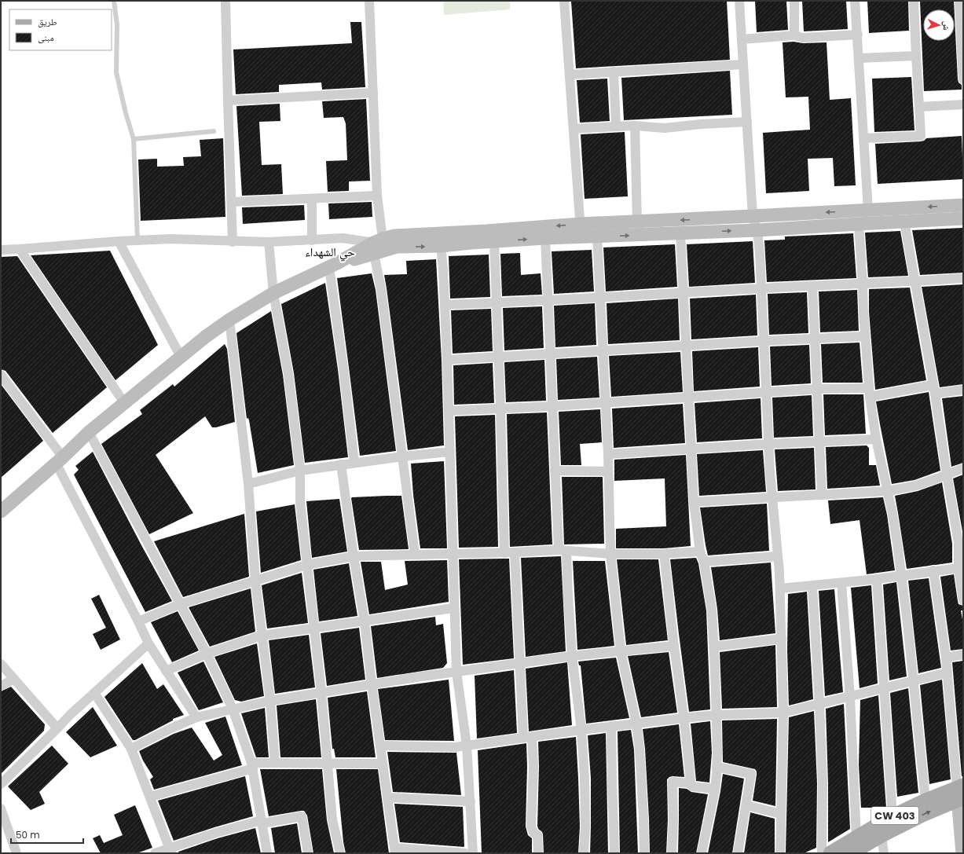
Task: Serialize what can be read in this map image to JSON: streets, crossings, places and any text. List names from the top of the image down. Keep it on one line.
{"streets":{"main road":["CW 403"]},"districts":["حي الشهداء"],"legend":["طريق","مبنى"],"scale_bar":"50 m","north":"right"}
